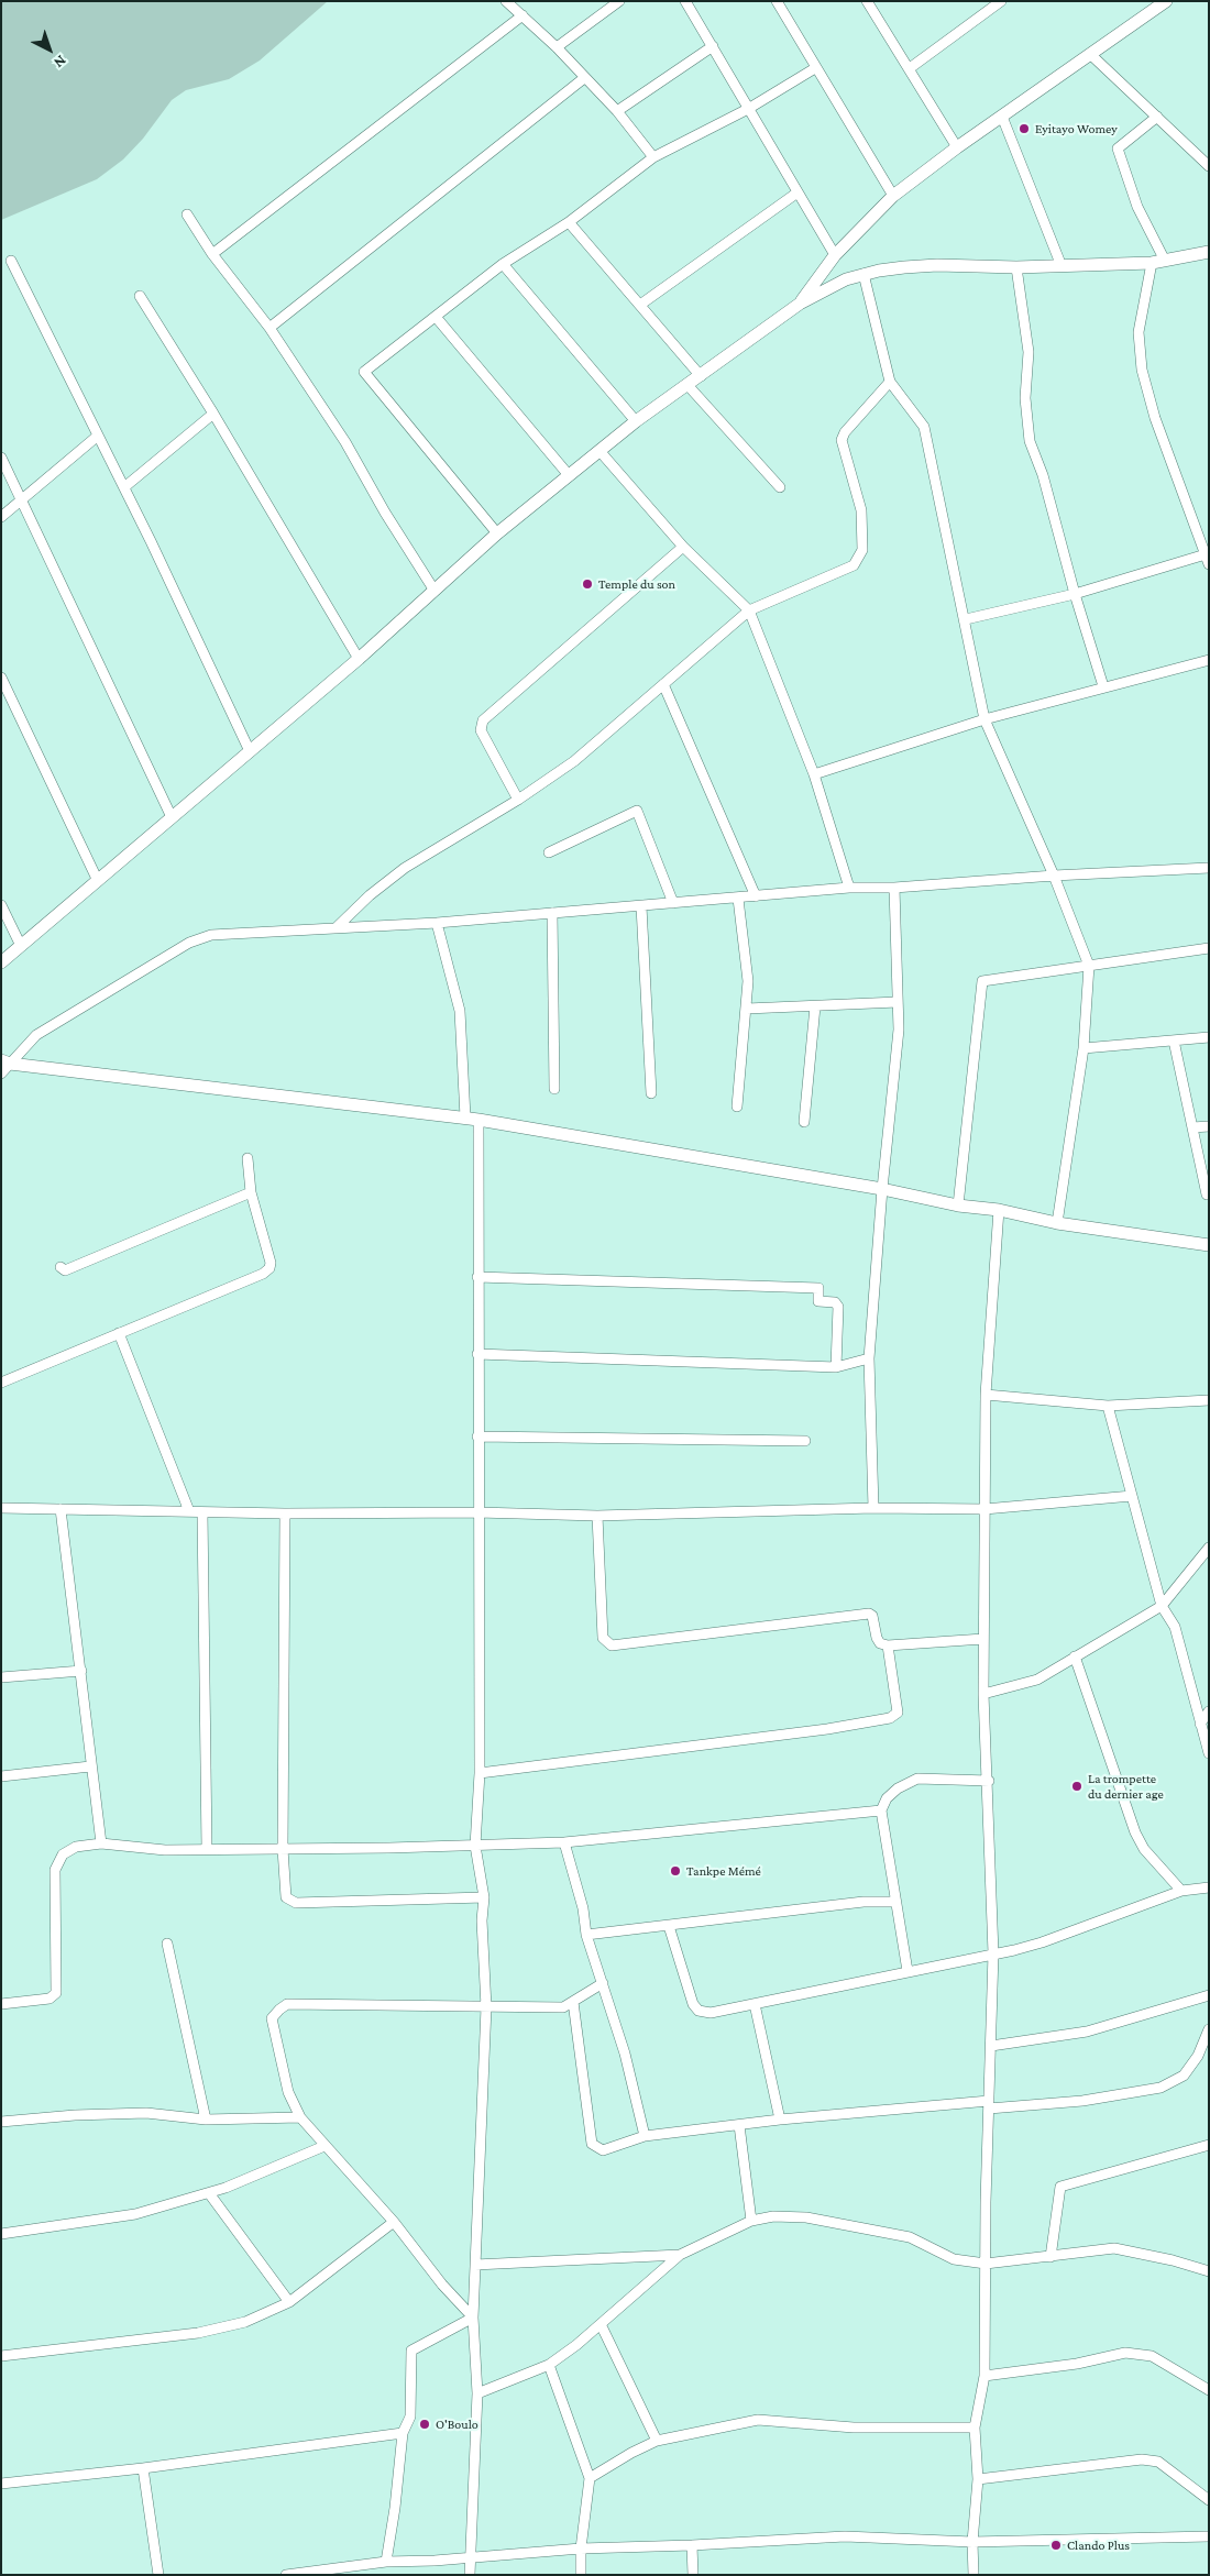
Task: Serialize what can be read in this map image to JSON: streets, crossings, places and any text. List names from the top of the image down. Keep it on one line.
{"places":["Eyitayo Womey","Temple du son","La trompette du dernier age","Tankpe Mémé","O'Boulo","Clando Plus"],"north":"bottom right"}
